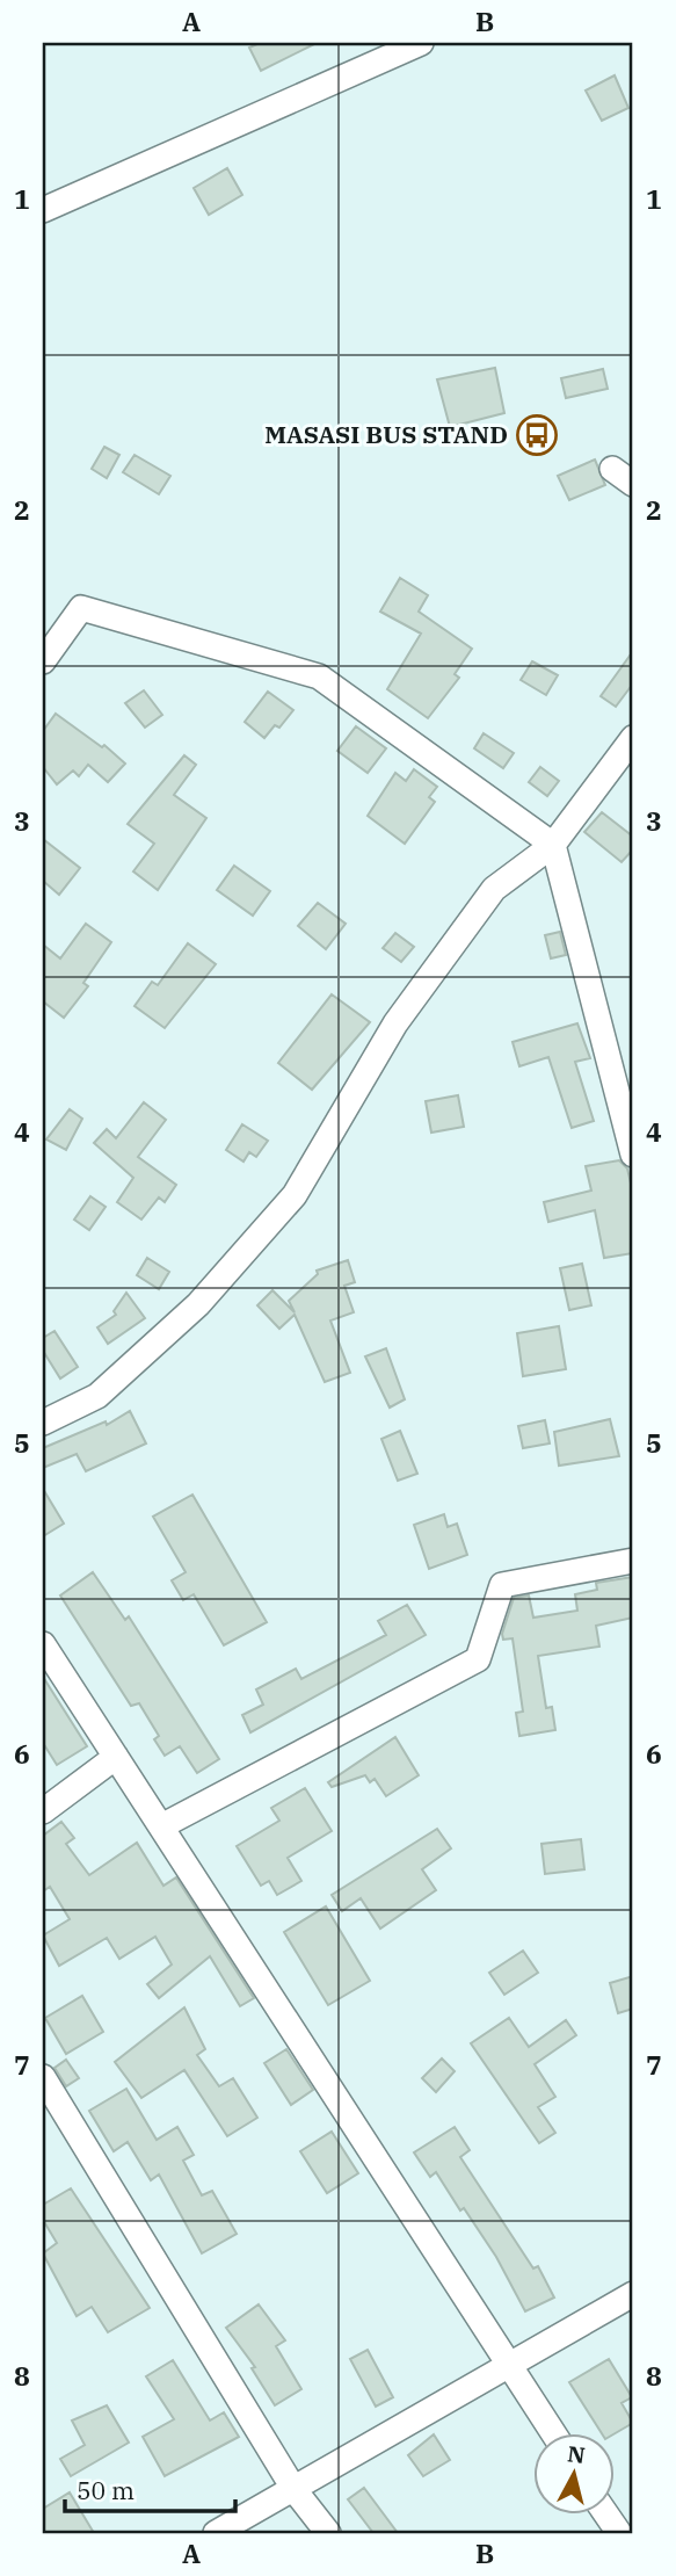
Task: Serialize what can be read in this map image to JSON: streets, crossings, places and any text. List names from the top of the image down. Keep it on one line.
{"places":{"bus stop":["MASASI BUS STAND"]},"scale_bar":"50 m","north":"top","grid":{"columns":["A","B"],"rows":["1","2","3","4","5","6","7","8"]}}
